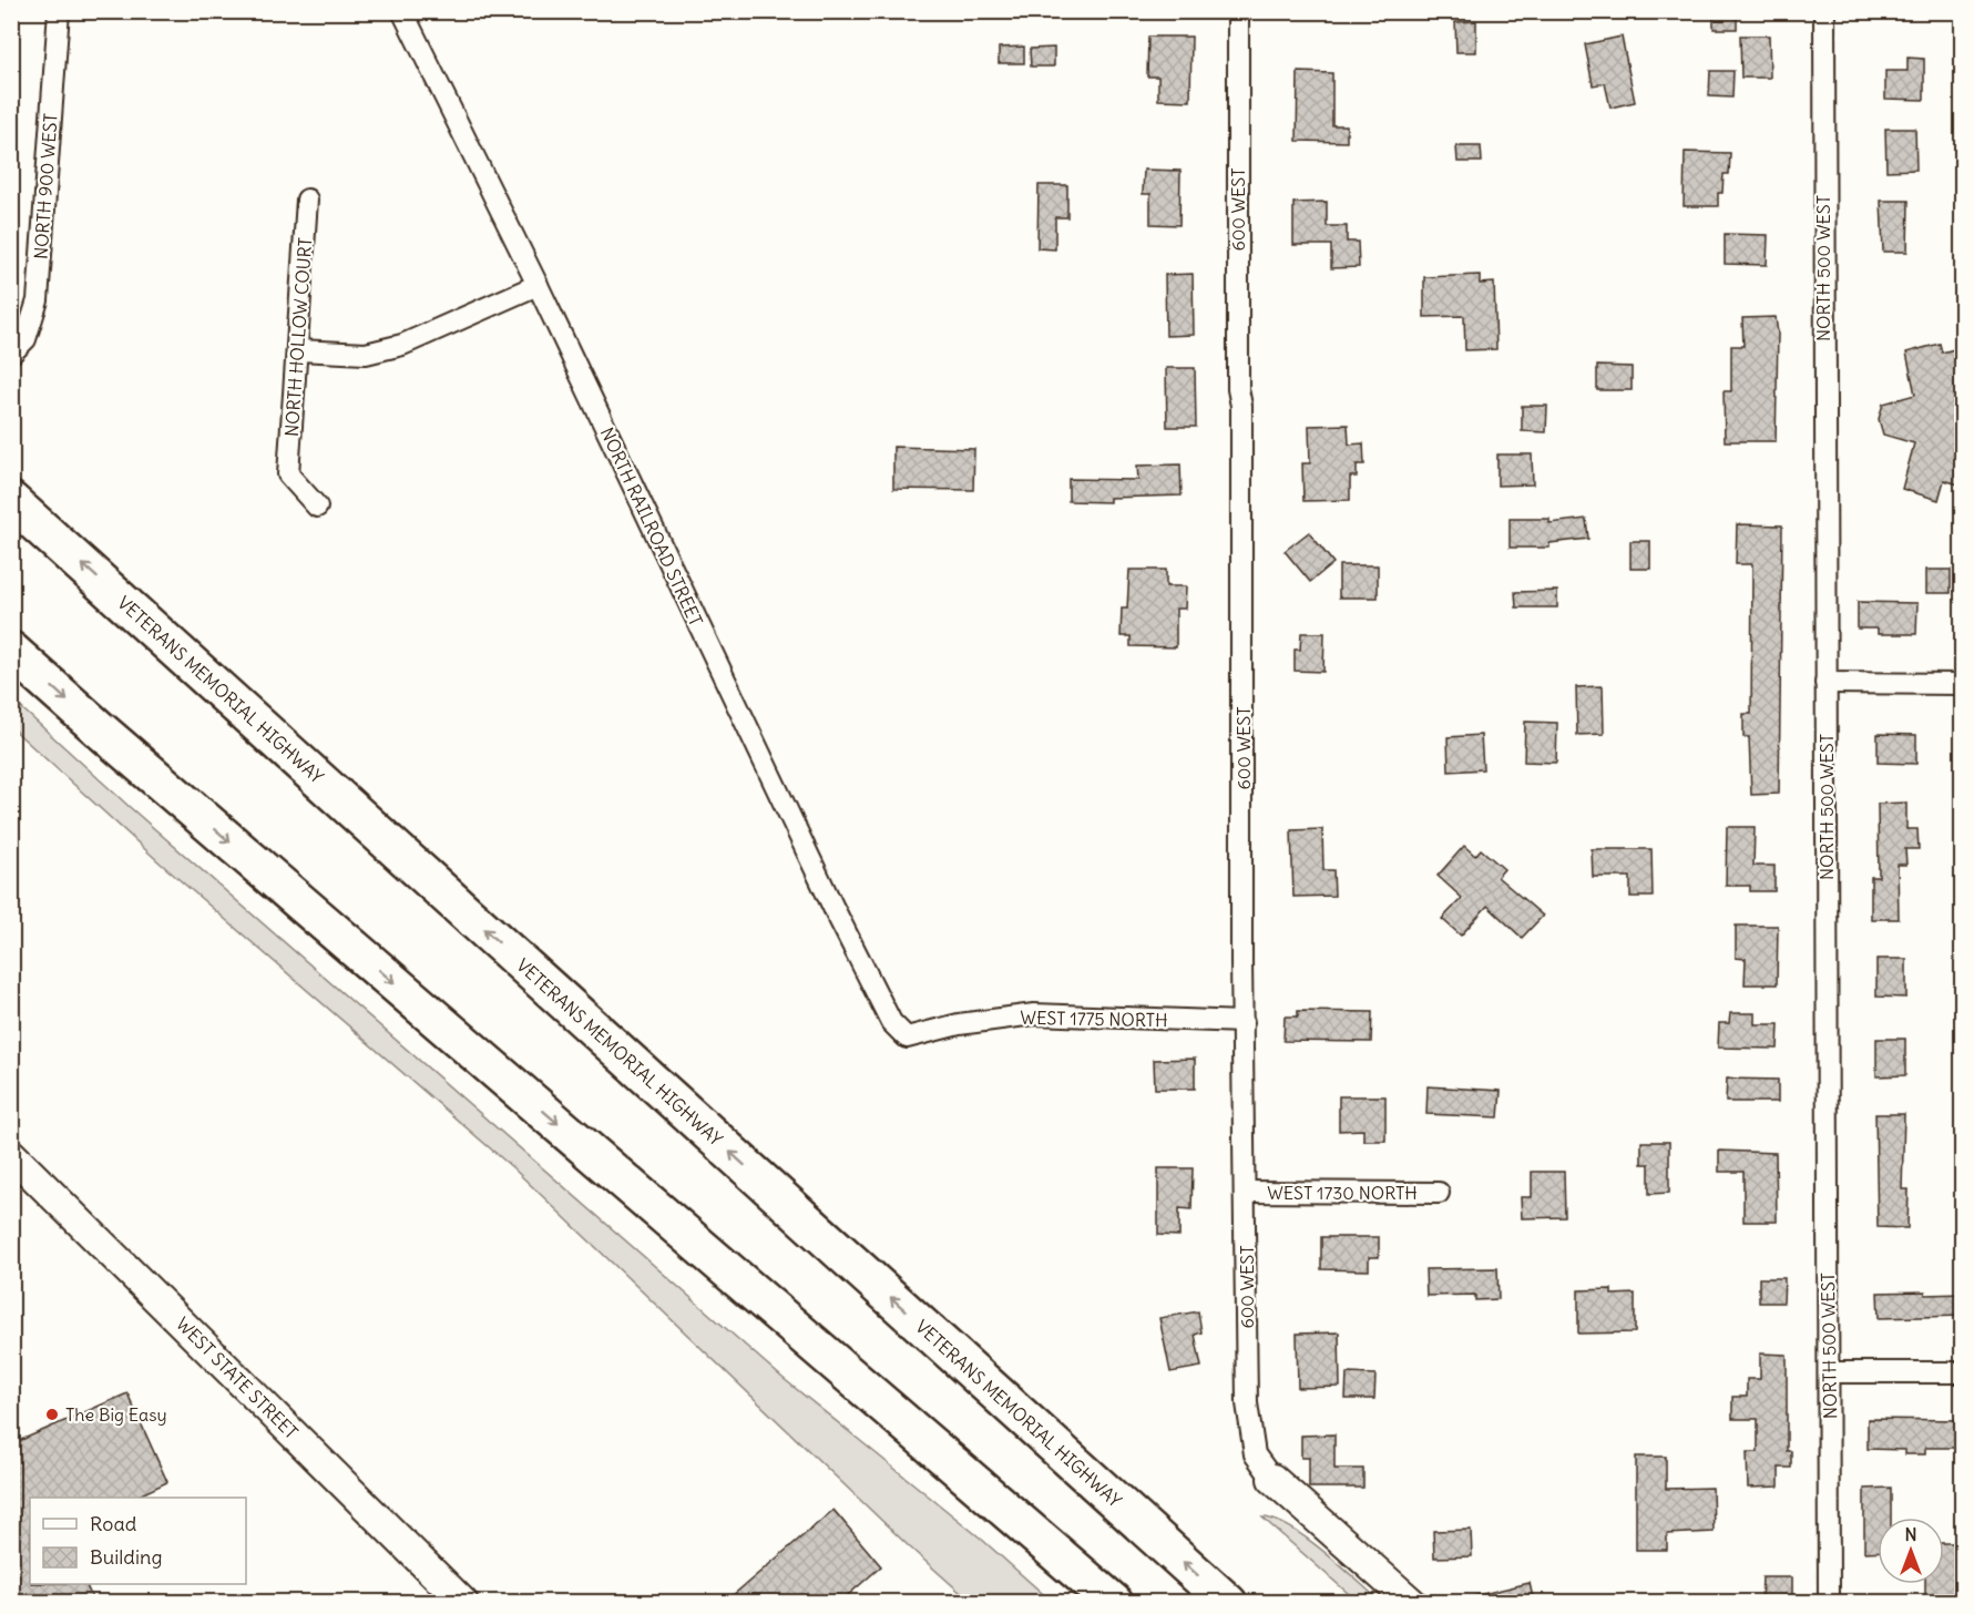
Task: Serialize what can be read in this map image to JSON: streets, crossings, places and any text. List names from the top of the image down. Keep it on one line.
{"streets":{"highway":["VETERANS MEMORIAL HIGHWAY"],"main road":["WEST STATE STREET"],"street":["NORTH 900 WEST","600 WEST","NORTH 500 WEST","NORTH HOLLOW COURT","NORTH RAILROAD STREET","WEST 1775 NORTH","WEST 1730 NORTH"]},"crossings":[["600 WEST","WEST 1775 NORTH"],["600 WEST","WEST 1730 NORTH"],["NORTH RAILROAD STREET","WEST 1775 NORTH"]],"places":["The Big Easy"],"legend":["Road","Building"],"north":"top"}
